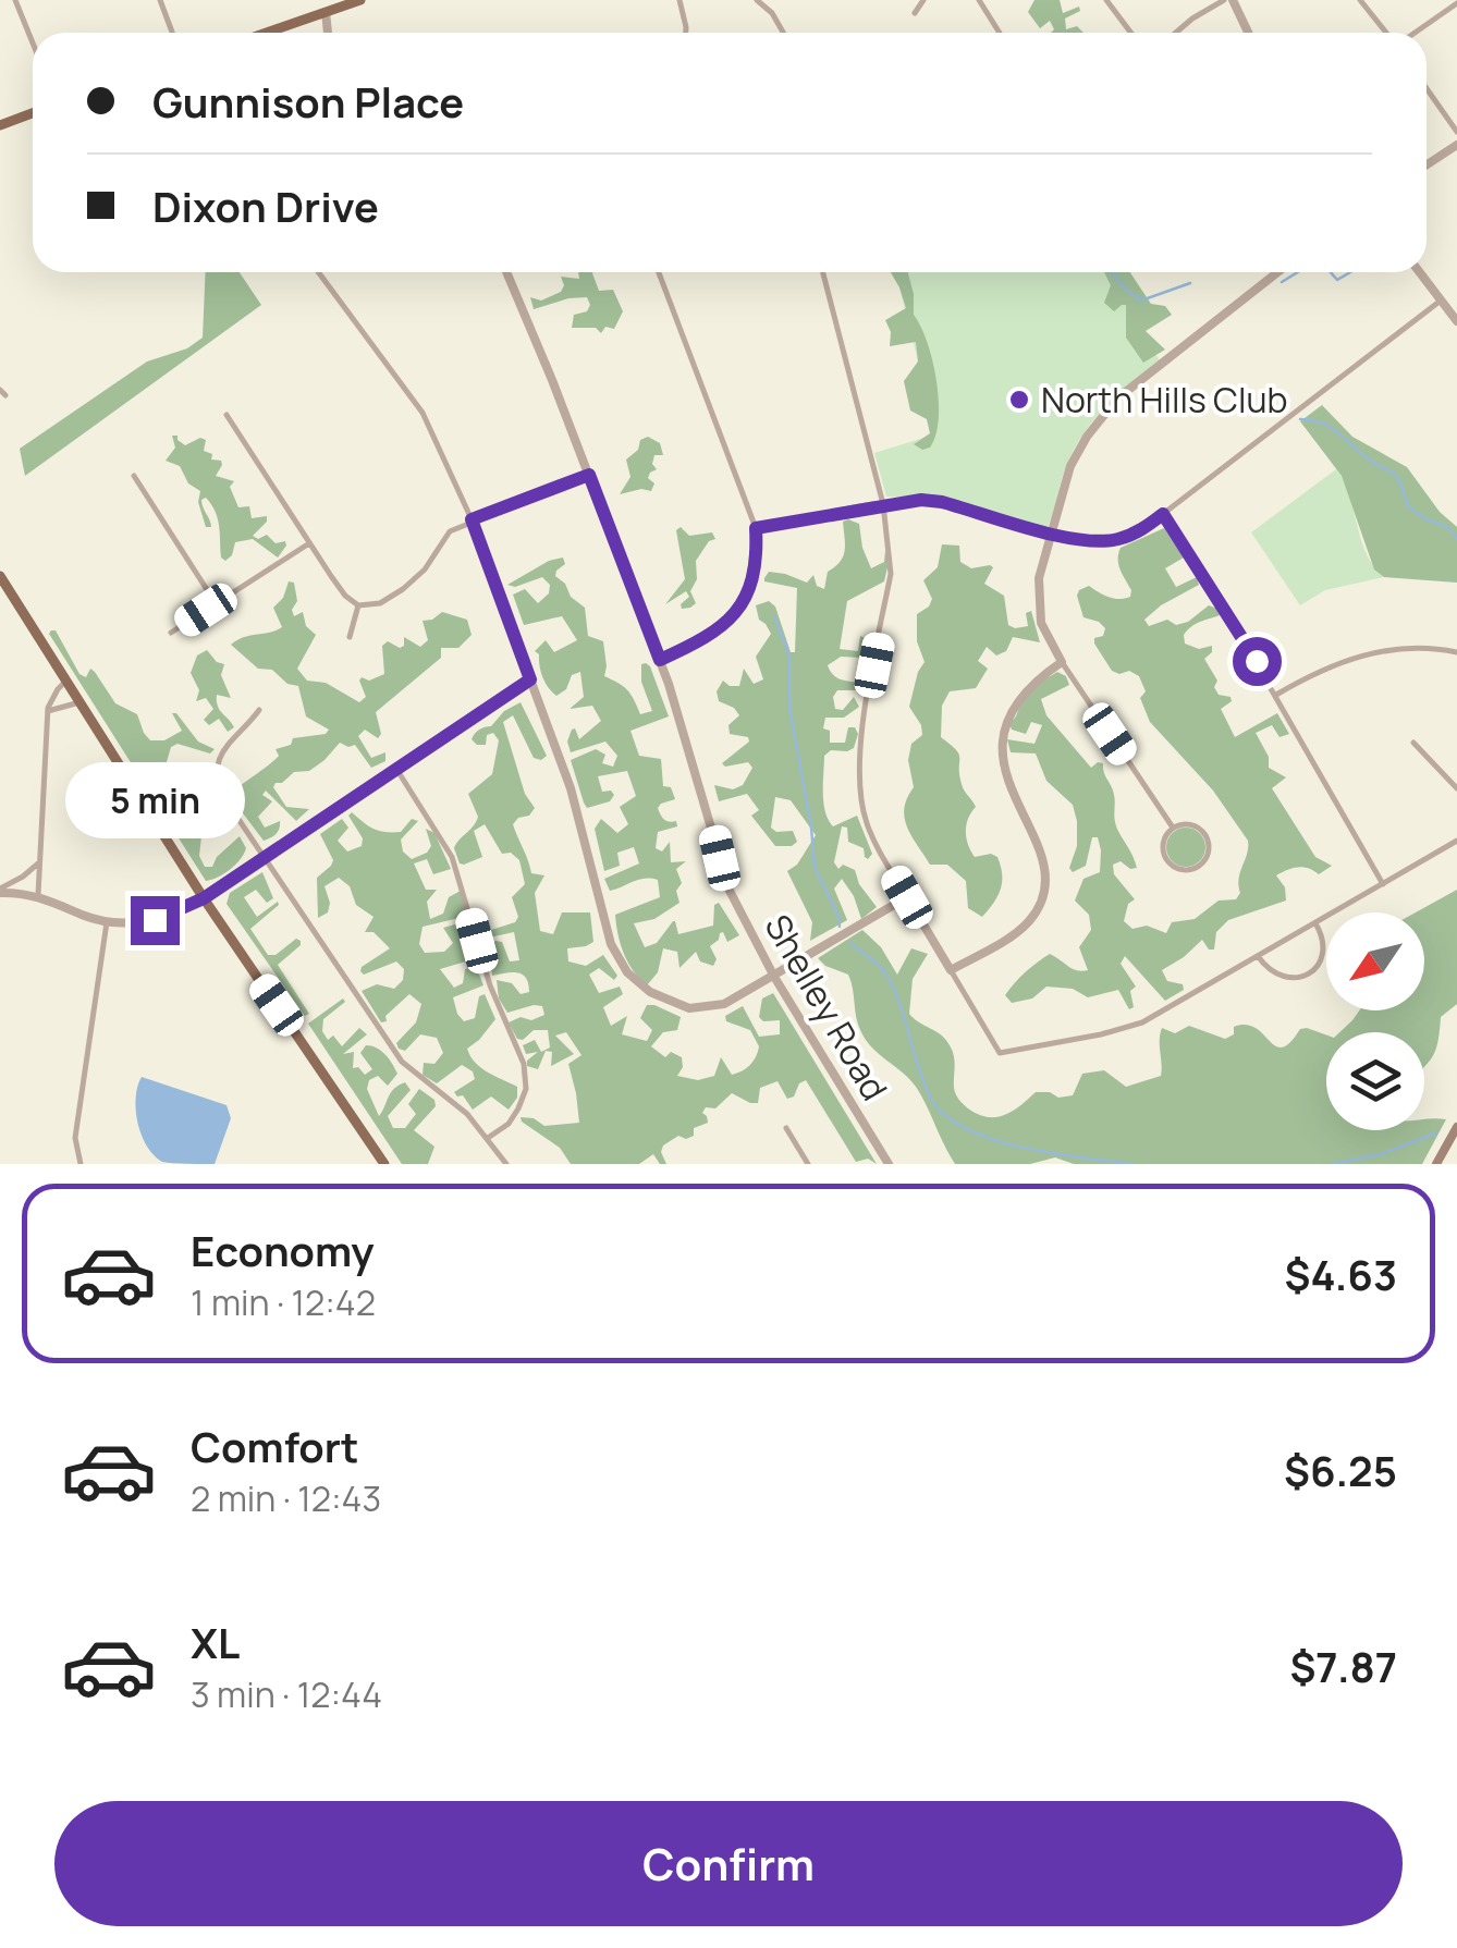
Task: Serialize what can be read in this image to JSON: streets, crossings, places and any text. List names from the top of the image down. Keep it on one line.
{"streets":{"street":["Shelley Road"]},"places":["North Hills Club"],"north":"bottom left","page":{"banner":["Gunnison Place","Dixon Drive"],"bubble":"5 min","list":[{"name":"Economy","note":"1 min · 12:42","value":"$4.63"},{"name":"Comfort","note":"2 min · 12:43","value":"$6.25"},{"name":"XL","note":"3 min · 12:44","value":"$7.87"}],"buttons":"Confirm"}}
